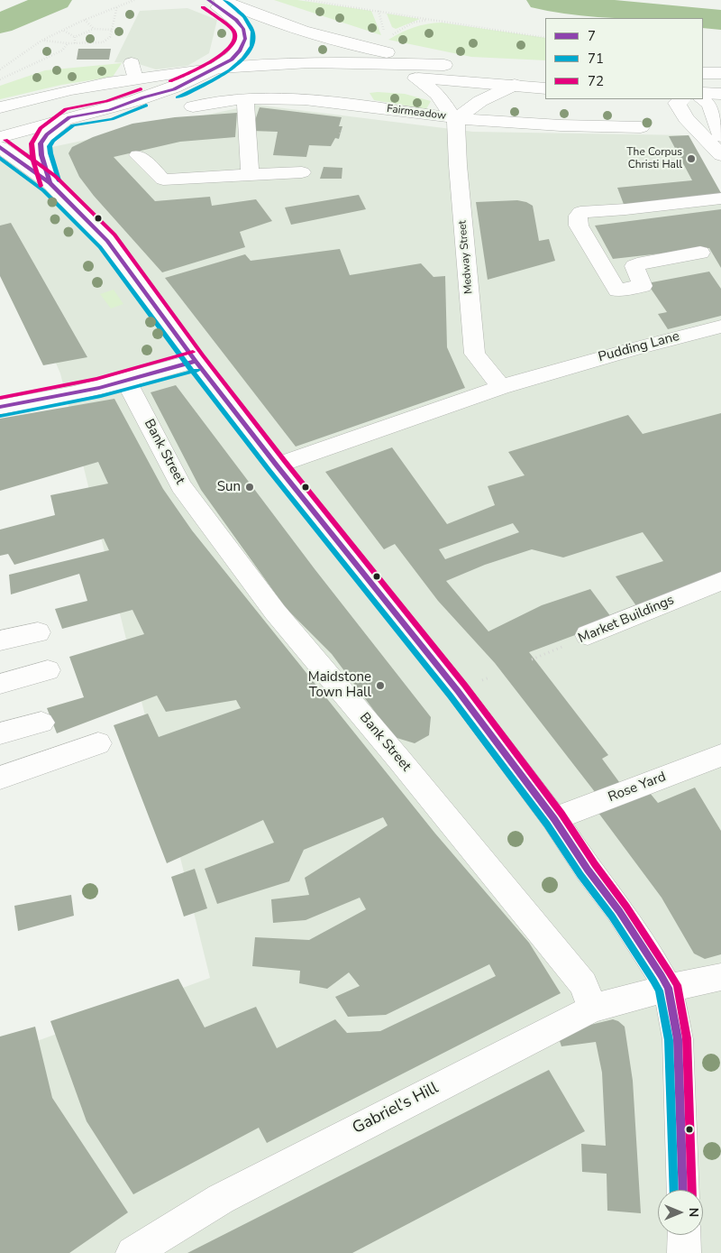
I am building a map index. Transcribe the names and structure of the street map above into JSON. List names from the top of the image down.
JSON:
{
  "streets": {
    "main road": [
      "Fairmeadow",
      "Medway Street",
      "Pudding Lane",
      "Bank Street",
      "Market Buildings",
      "Rose Yard",
      "Gabriel's Hill"
    ]
  },
  "crossings": [
    ["Fairmeadow", "Medway Street"],
    ["Medway Street", "Pudding Lane"],
    ["Bank Street", "Gabriel's Hill"]
  ],
  "places": ["The Corpus Christi Hall", "Sun", "Maidstone Town Hall"],
  "lines": ["transit line 7", "transit line 71", "transit line 72"],
  "legend": ["7", "71", "72"],
  "north": "right"
}
